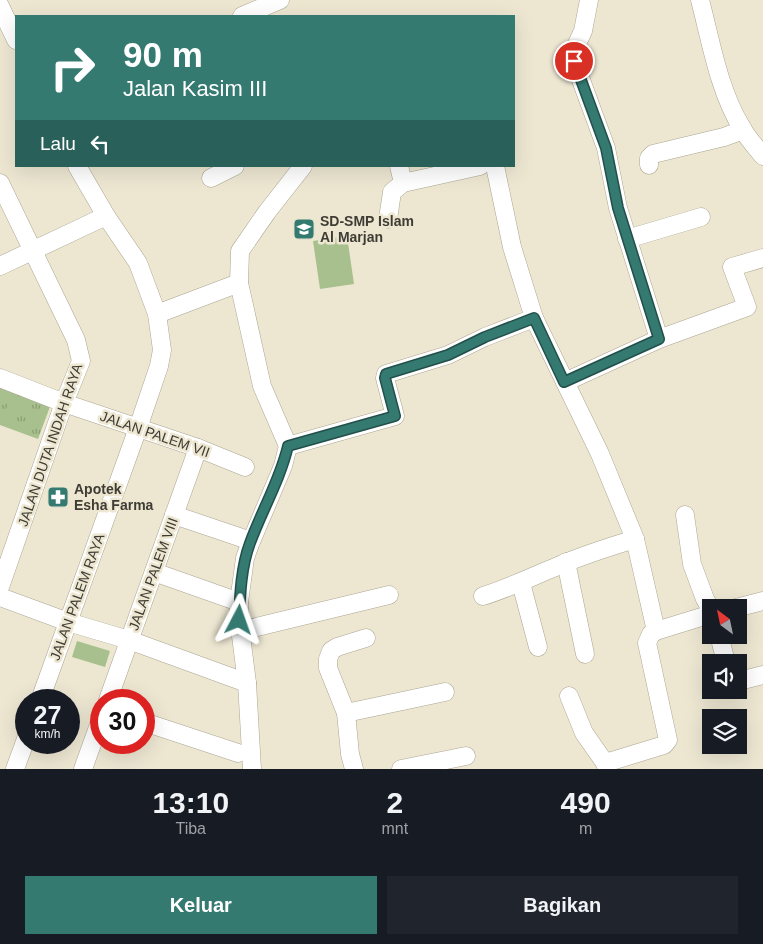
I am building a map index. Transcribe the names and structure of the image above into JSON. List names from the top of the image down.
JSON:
{
  "streets": {
    "street": [
      "JALAN PALEM VII",
      "JALAN DUTA INDAH RAYA",
      "JALAN PALEM VIII",
      "JALAN PALEM RAYA"
    ]
  },
  "crossings": [
    ["JALAN PALEM VII", "JALAN DUTA INDAH RAYA"],
    ["JALAN PALEM VII", "JALAN PALEM VIII"],
    ["JALAN PALEM VII", "JALAN PALEM RAYA"]
  ],
  "places": {
    "school or university": ["SD-SMP Islam Al Marjan"],
    "pharmacy": ["Apotek Esha Farma"]
  },
  "north": "top left",
  "page": {
    "turn": ["90 m", "Jalan Kasim III"],
    "then": "Lalu",
    "speed": "27 km/h",
    "limit": "30",
    "eta": [
      "13:10",
      "Tiba",
      "2",
      "mnt",
      "490",
      "m"
    ],
    "buttons": ["Keluar", "Bagikan"]
  }
}
